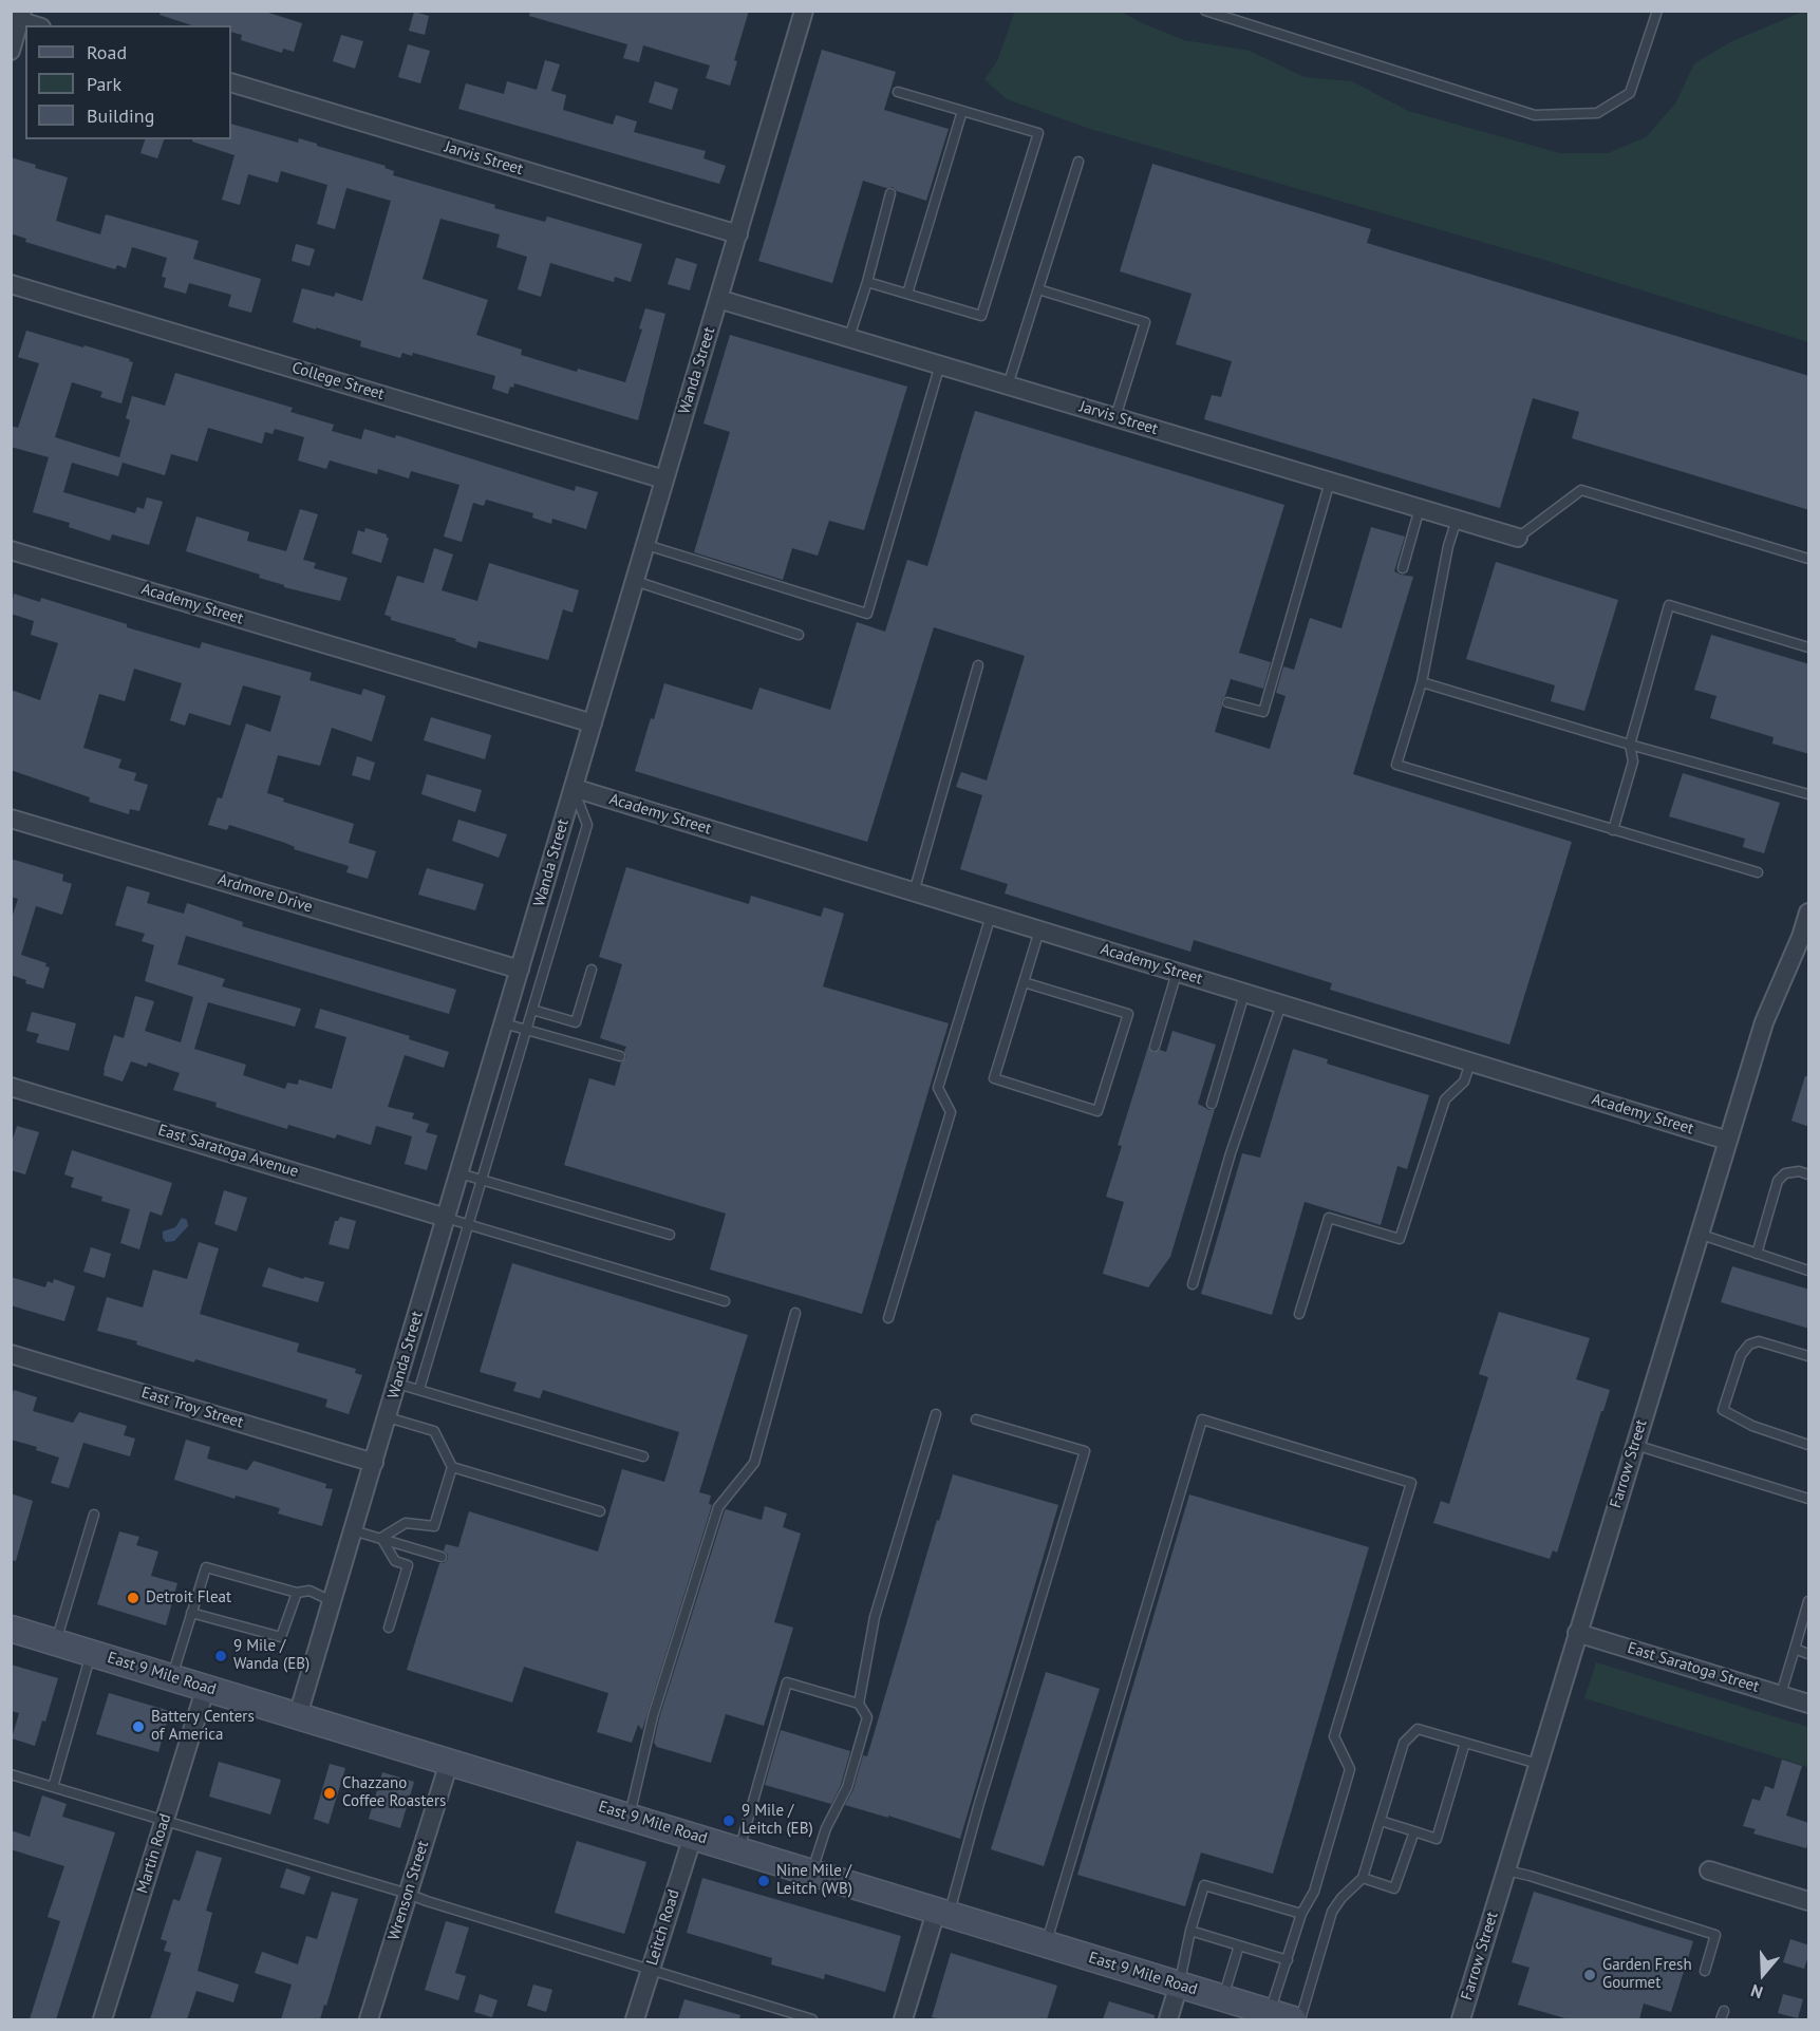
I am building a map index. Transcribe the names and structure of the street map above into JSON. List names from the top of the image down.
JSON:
{
  "streets": {
    "main road": ["East 9 Mile Road"],
    "street": [
      "Jarvis Street",
      "Wanda Street",
      "College Street",
      "Academy Street",
      "Ardmore Drive",
      "East Saratoga Avenue",
      "East Troy Street",
      "Farrow Street",
      "East Saratoga Street",
      "Martin Road",
      "Wrenson Street",
      "Leitch Road"
    ]
  },
  "crossings": [
    ["Jarvis Street", "Wanda Street"],
    ["Wanda Street", "College Street"],
    ["Wanda Street", "Academy Street"],
    ["Wanda Street", "Ardmore Drive"],
    ["Wanda Street", "East Saratoga Avenue"],
    ["Wanda Street", "East Troy Street"],
    ["Wanda Street", "East 9 Mile Road"],
    ["Academy Street", "Farrow Street"],
    ["Farrow Street", "East Saratoga Street"],
    ["East 9 Mile Road", "Martin Road"],
    ["East 9 Mile Road", "Wrenson Street"],
    ["East 9 Mile Road", "Leitch Road"]
  ],
  "places": [
    "Detroit Fleat",
    "9 Mile / Wanda (EB)",
    "Battery Centers of America",
    "Chazzano Coffee Roasters",
    "9 Mile / Leitch (EB)",
    "Nine Mile / Leitch (WB)",
    "Garden Fresh Gourmet"
  ],
  "legend": ["Road", "Park", "Building"],
  "north": "bottom"
}
